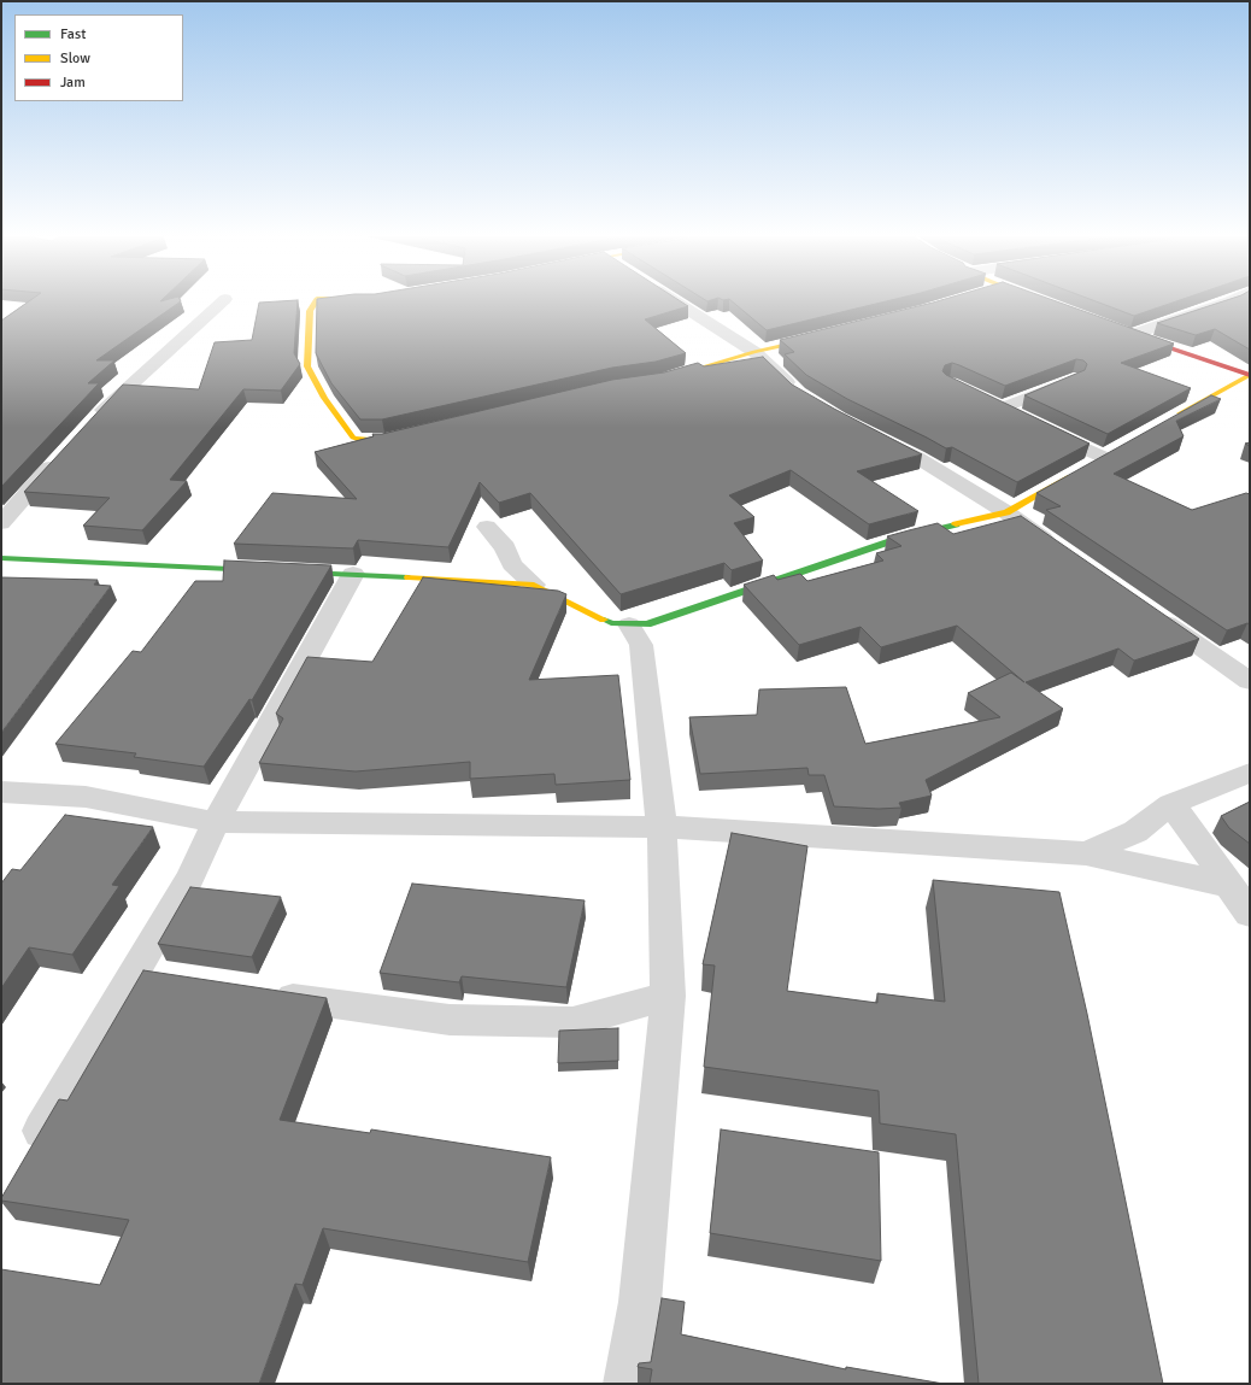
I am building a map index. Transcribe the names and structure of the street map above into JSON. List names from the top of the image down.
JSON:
{
  "legend": ["Fast", "Slow", "Jam"]
}
